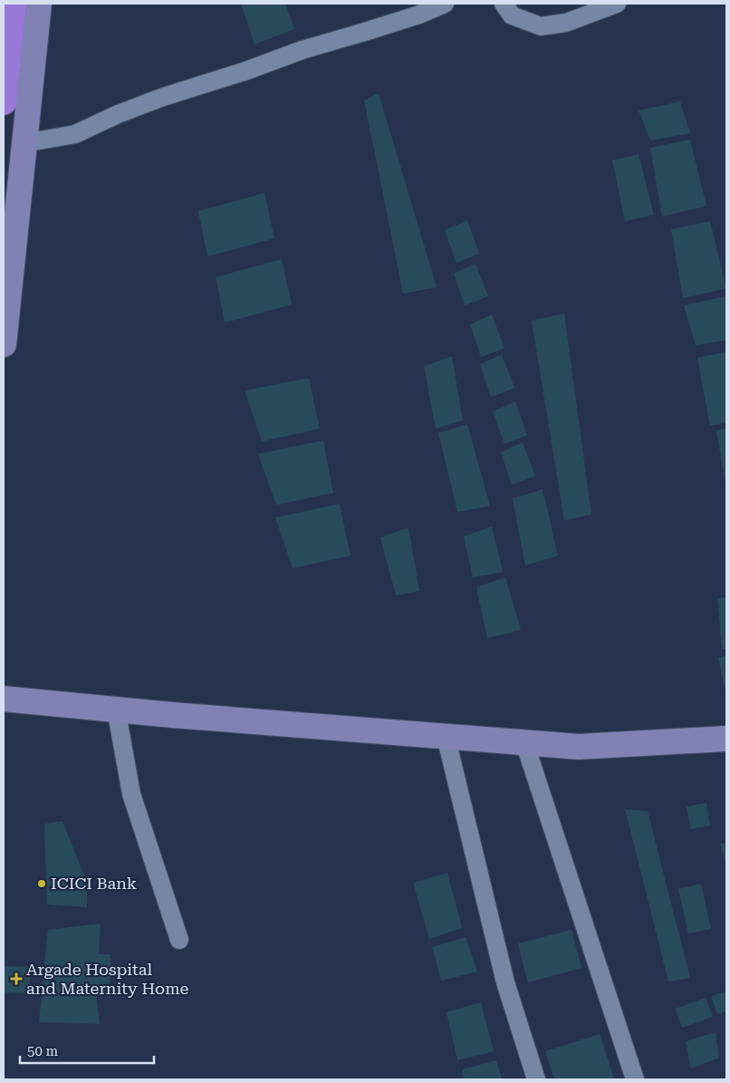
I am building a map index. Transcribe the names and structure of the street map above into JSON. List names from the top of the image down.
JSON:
{
  "places": {
    "other": ["ICICI Bank"],
    "health": ["Argade Hospital and Maternity Home"]
  },
  "scale_bar": "50 m"
}
